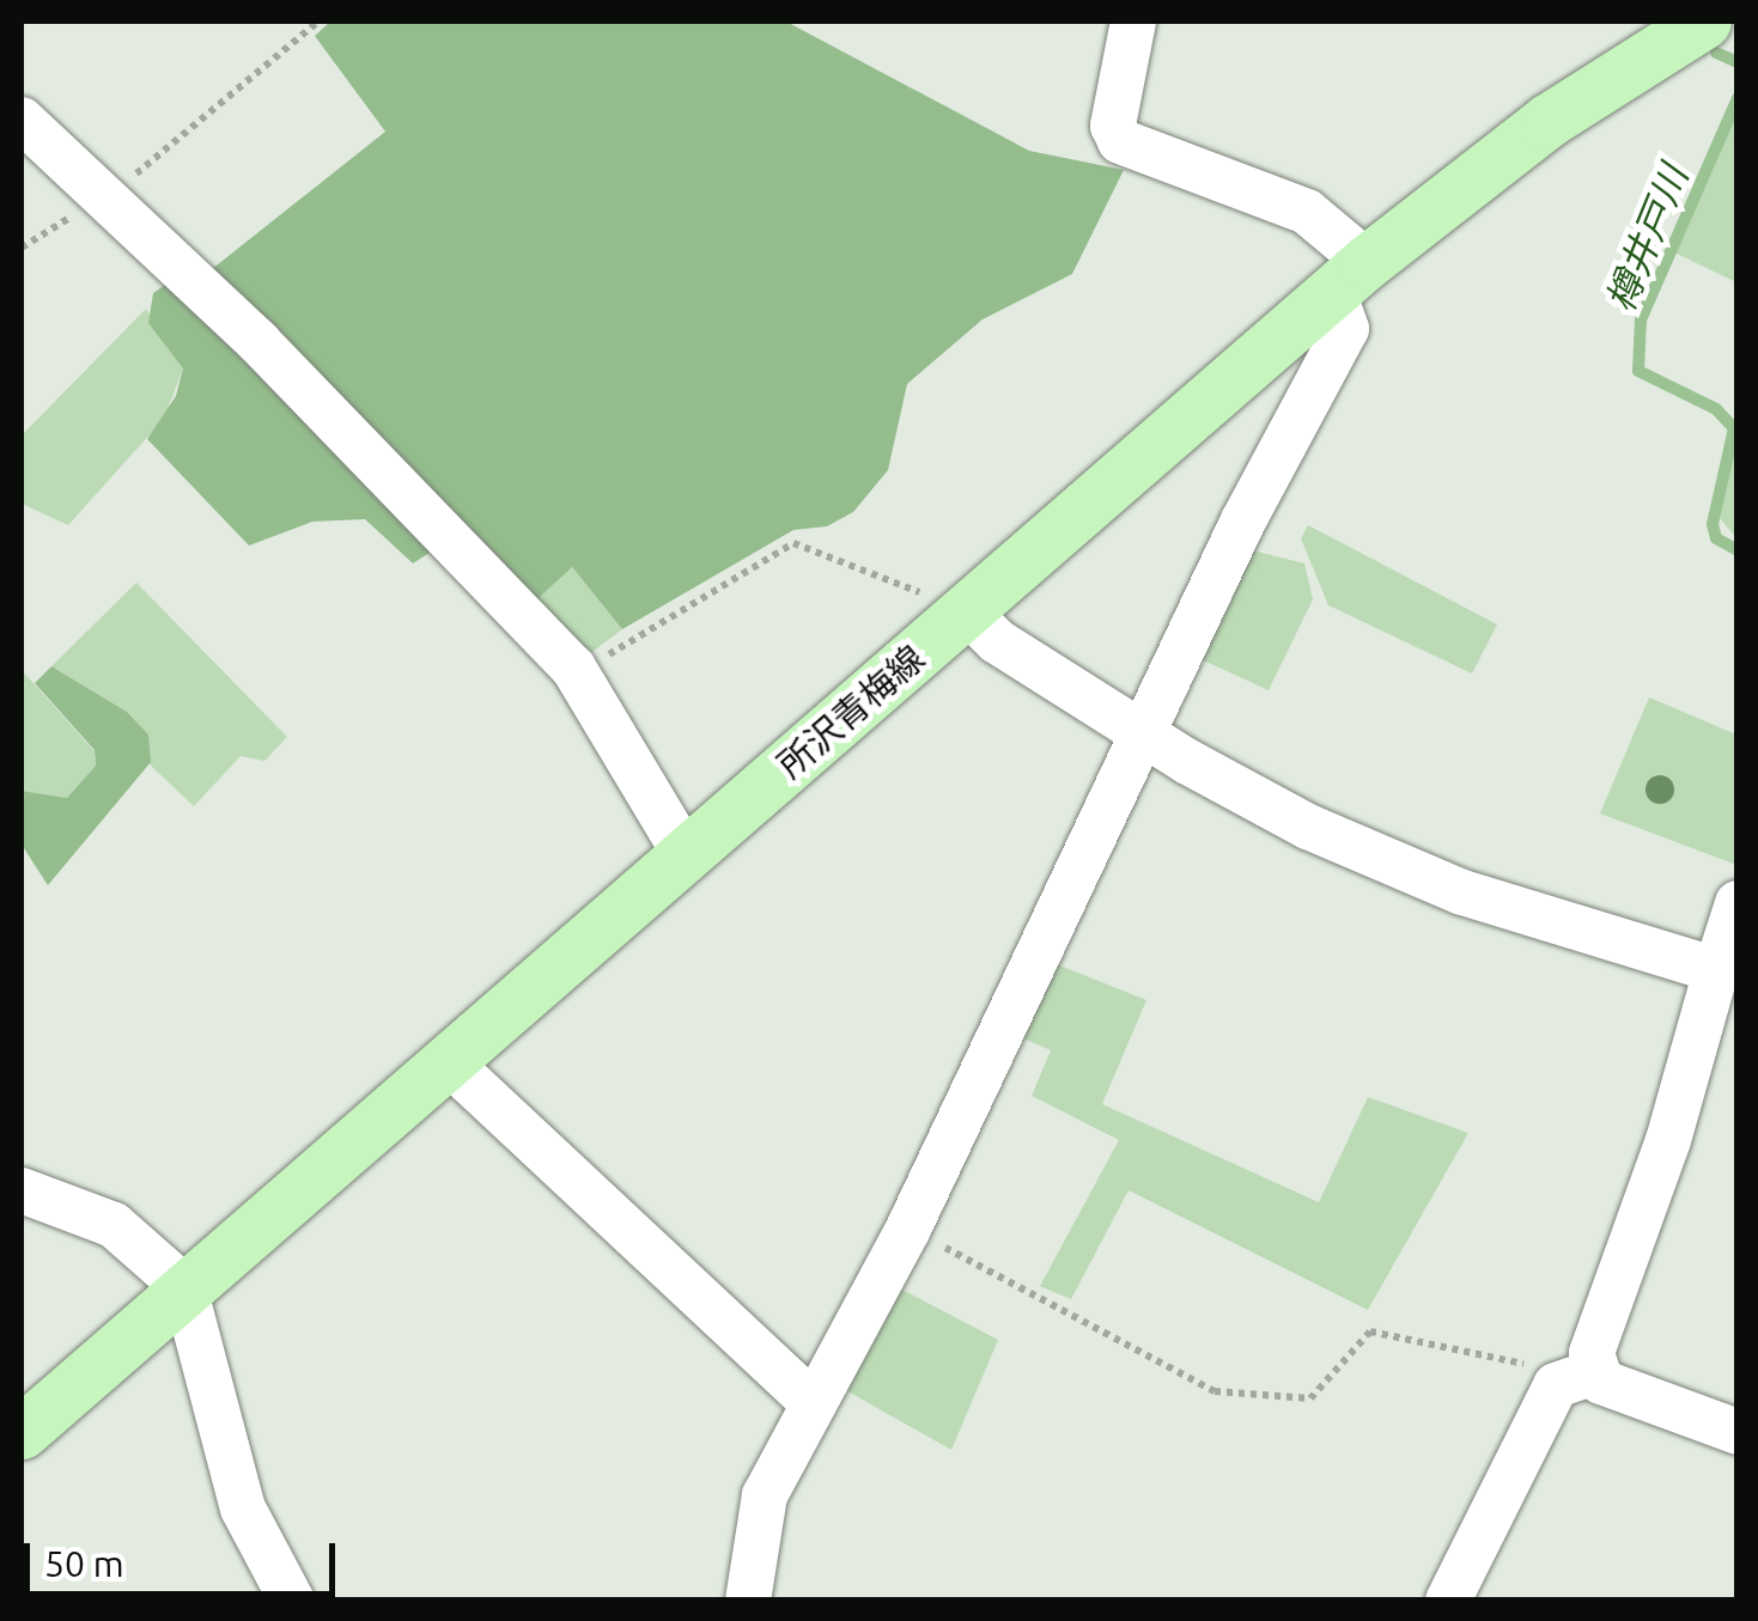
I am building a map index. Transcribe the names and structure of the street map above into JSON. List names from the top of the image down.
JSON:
{
  "streets": {
    "main road": ["所沢青梅線"]
  },
  "water": ["樽井戸川"],
  "scale_bar": "50 m"
}
